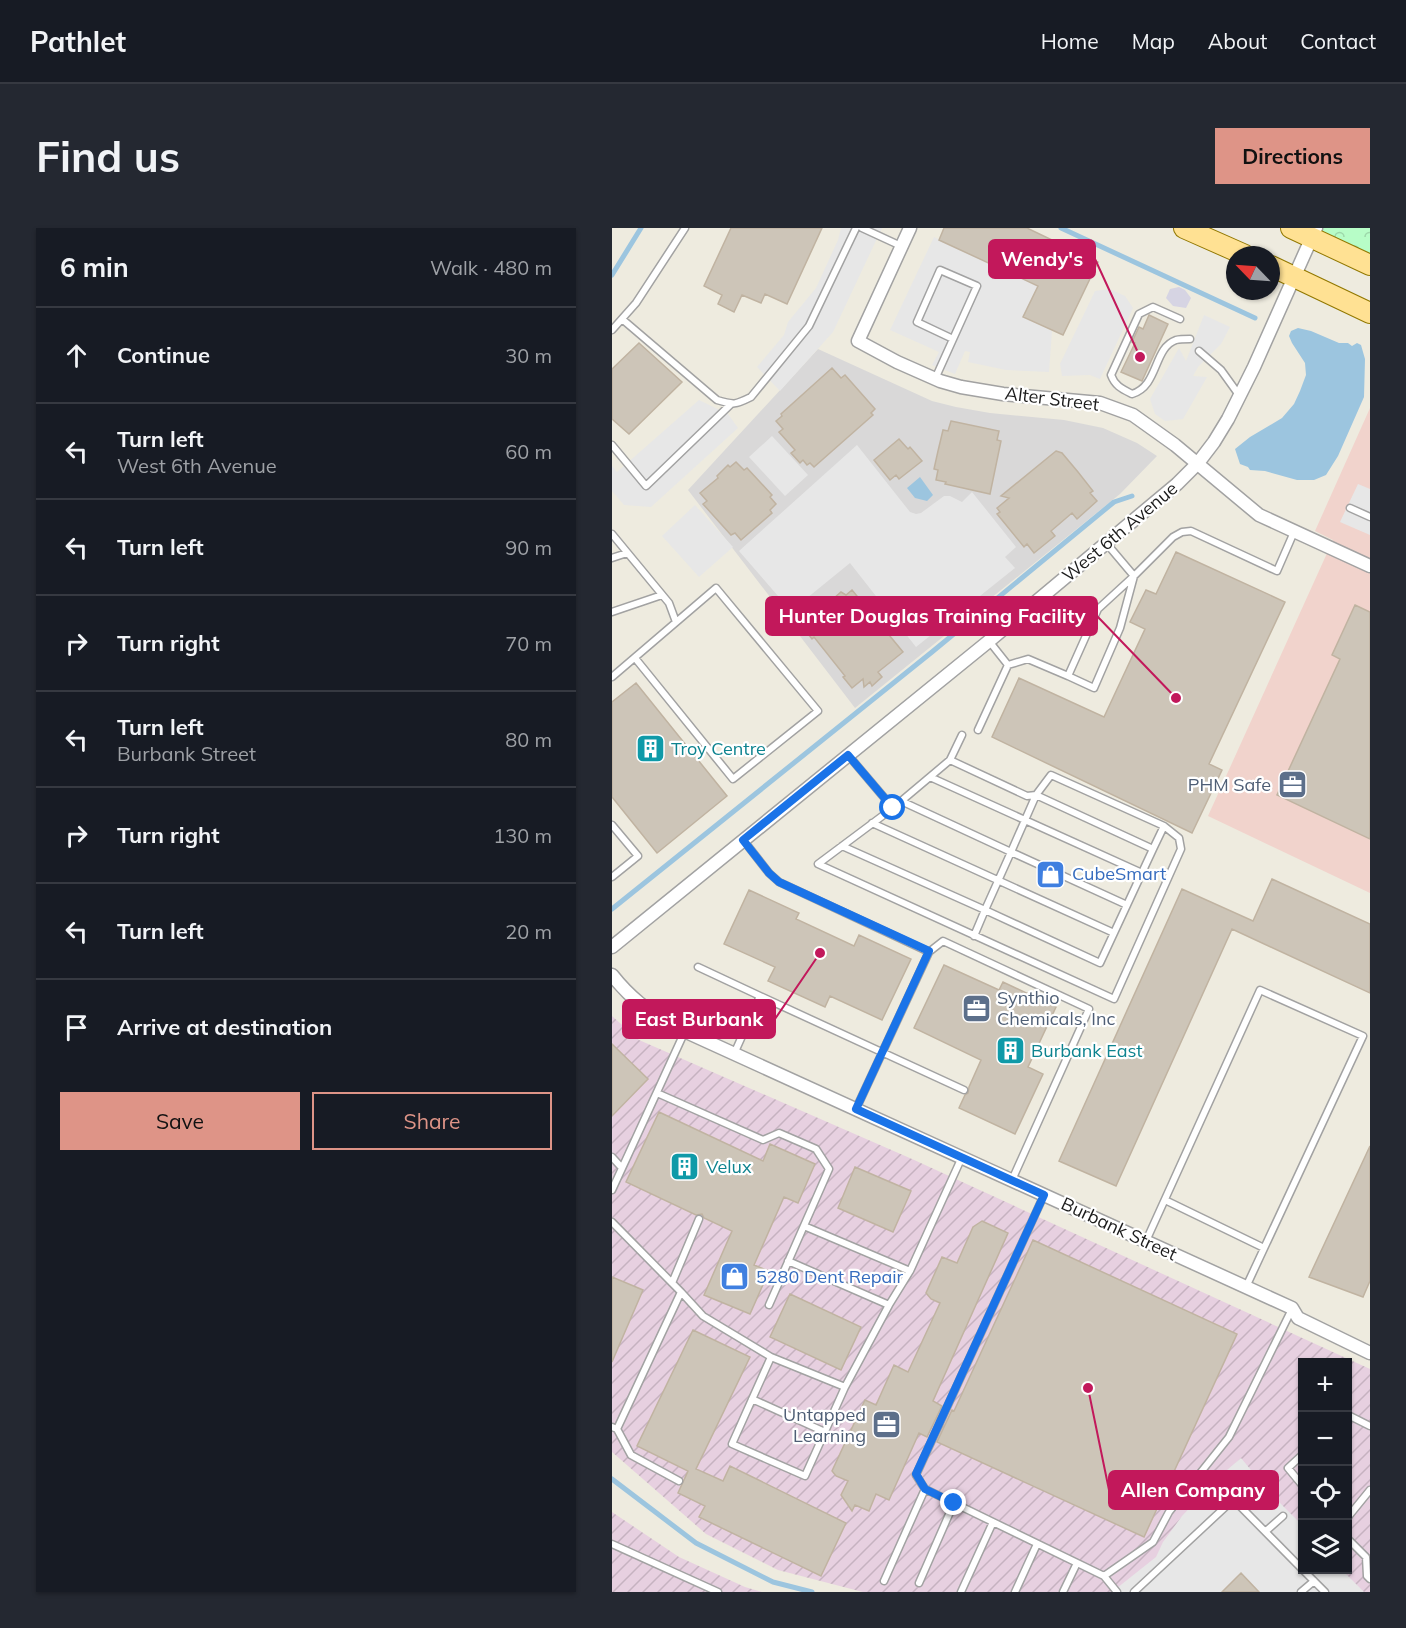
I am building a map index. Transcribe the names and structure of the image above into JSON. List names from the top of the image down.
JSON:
{
  "streets": {
    "street": ["Alter Street", "West 6th Avenue", "Burbank Street"]
  },
  "crossings": [
    ["Alter Street", "West 6th Avenue"]
  ],
  "places": {
    "other": [
      "Wendy's",
      "Hunter Douglas Training Facility",
      "East Burbank",
      "Allen Company"
    ],
    "building": ["Troy Centre", "Burbank East", "Velux"],
    "office": ["PHM Safe", "Synthio Chemicals, Inc", "Untapped Learning"],
    "shop": ["CubeSmart", "5280 Dent Repair"]
  },
  "north": "top left",
  "page": {
    "header": "Pathlet",
    "nav": [
      "Home",
      "Map",
      "About",
      "Contact"
    ],
    "buttons": [
      "Directions",
      ["Save", "Share"]
    ],
    "title": "Find us",
    "heading": ["6 min", "Walk · 480 m"],
    "list": [
      ["Continue", "30 m"],
      ["Turn left", "West 6th Avenue", "60 m"],
      ["Turn left", "90 m"],
      ["Turn right", "70 m"],
      ["Turn left", "Burbank Street", "80 m"],
      ["Turn right", "130 m"],
      ["Turn left", "20 m"],
      "Arrive at destination"
    ],
    "map_buttons": ["+", "−"]
  }
}
